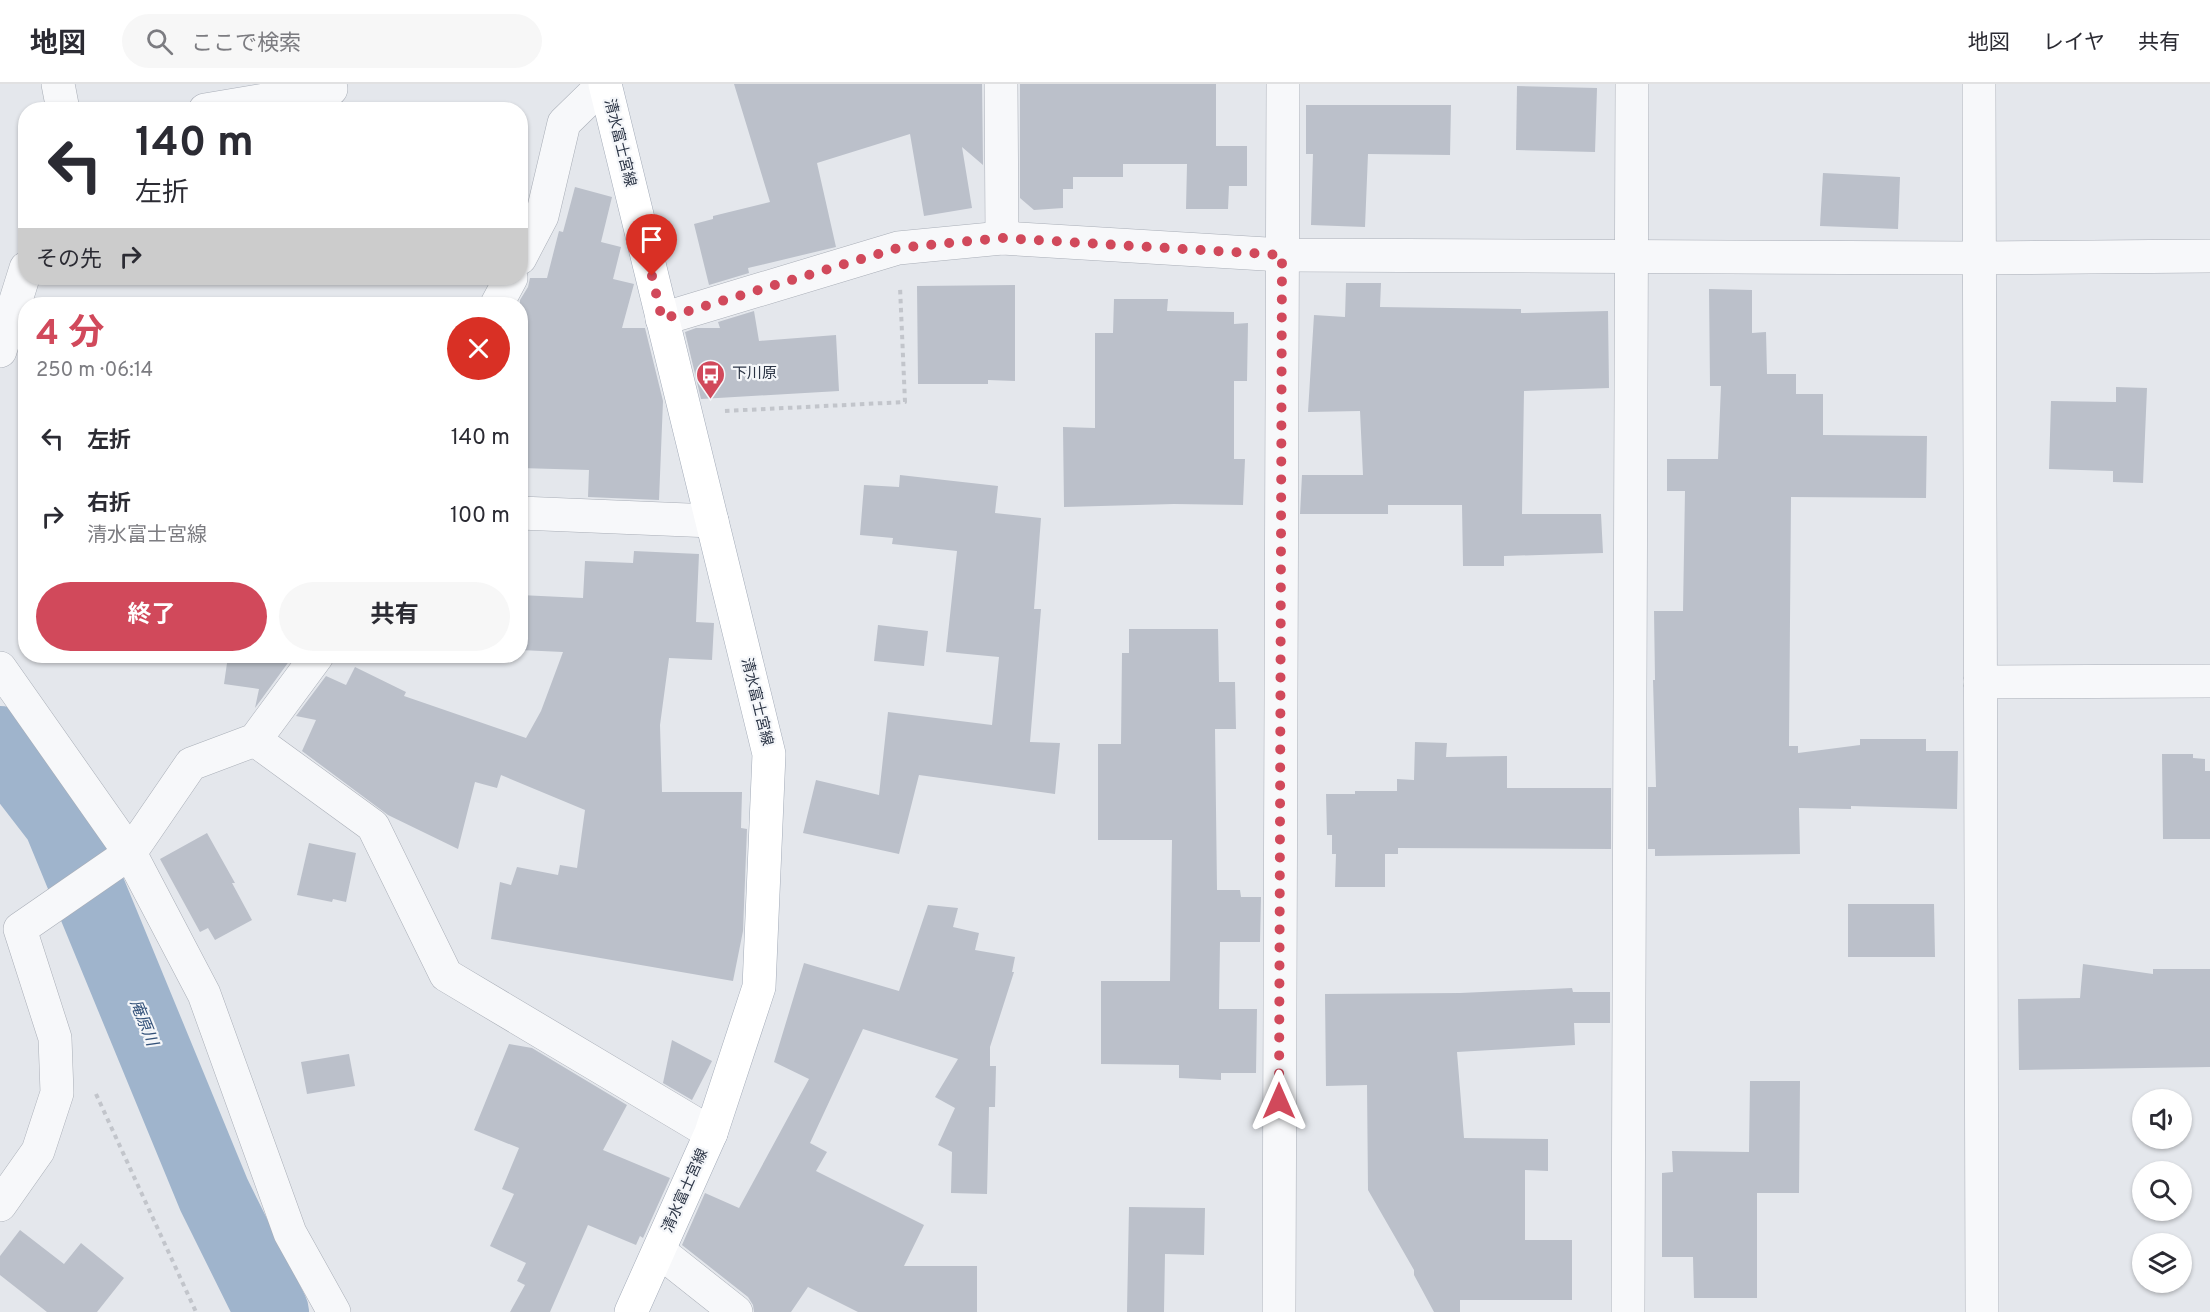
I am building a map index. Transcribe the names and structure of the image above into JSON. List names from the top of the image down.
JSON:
{
  "streets": {
    "main road": ["清水富士宮線"]
  },
  "water": ["庵原川"],
  "places": {
    "bus stop": ["下川原"]
  },
  "page": {
    "header": "地図",
    "search": "ここで検索",
    "nav": ["地図", "レイヤ", "共有"],
    "turn": ["140 m", "左折"],
    "then": "その先",
    "heading": ["4 分", "250 m · 06:14"],
    "list": [
      {
        "name": "左折",
        "value": "140 m"
      },
      {
        "name": "右折",
        "note": "清水富士宮線",
        "value": "100 m"
      }
    ],
    "buttons": ["終了", "共有"]
  }
}
